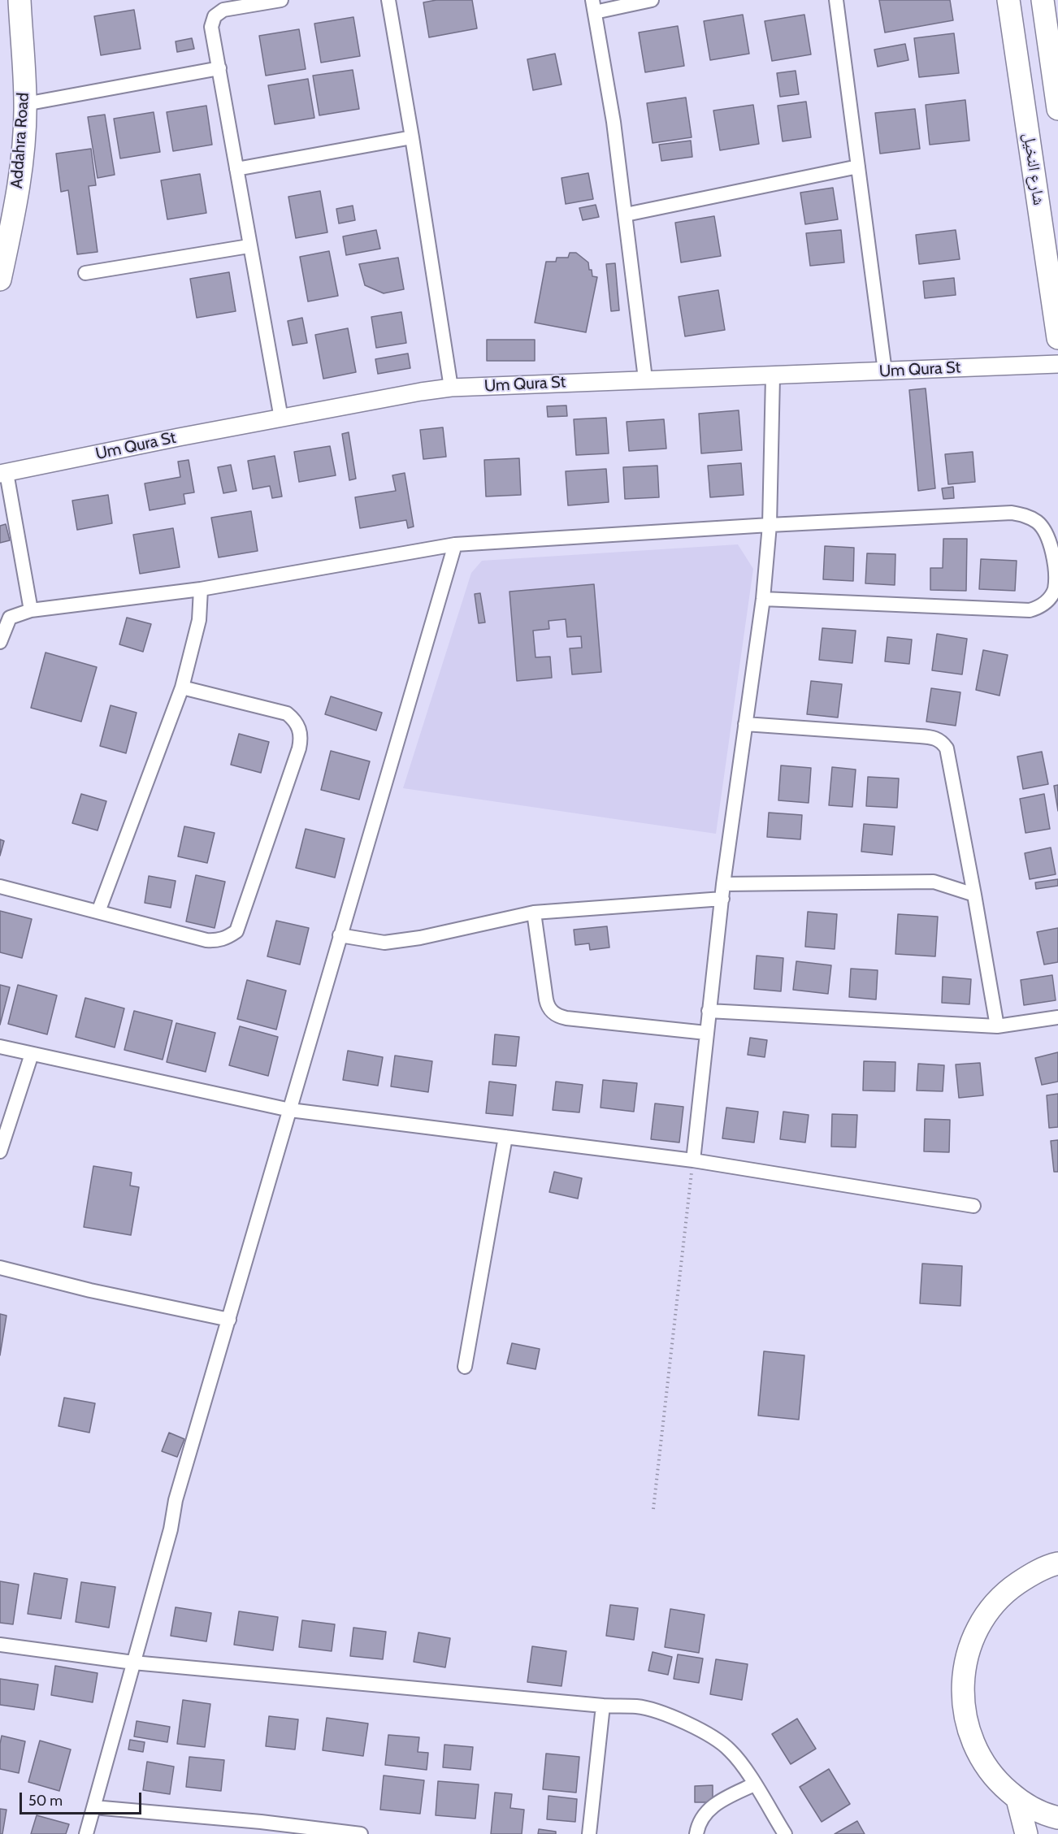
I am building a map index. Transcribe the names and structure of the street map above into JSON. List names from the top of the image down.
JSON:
{
  "streets": {
    "main road": ["Addahra Road", "شارع النخيل"],
    "street": ["Um Qura St"]
  },
  "scale_bar": "50 m"
}
